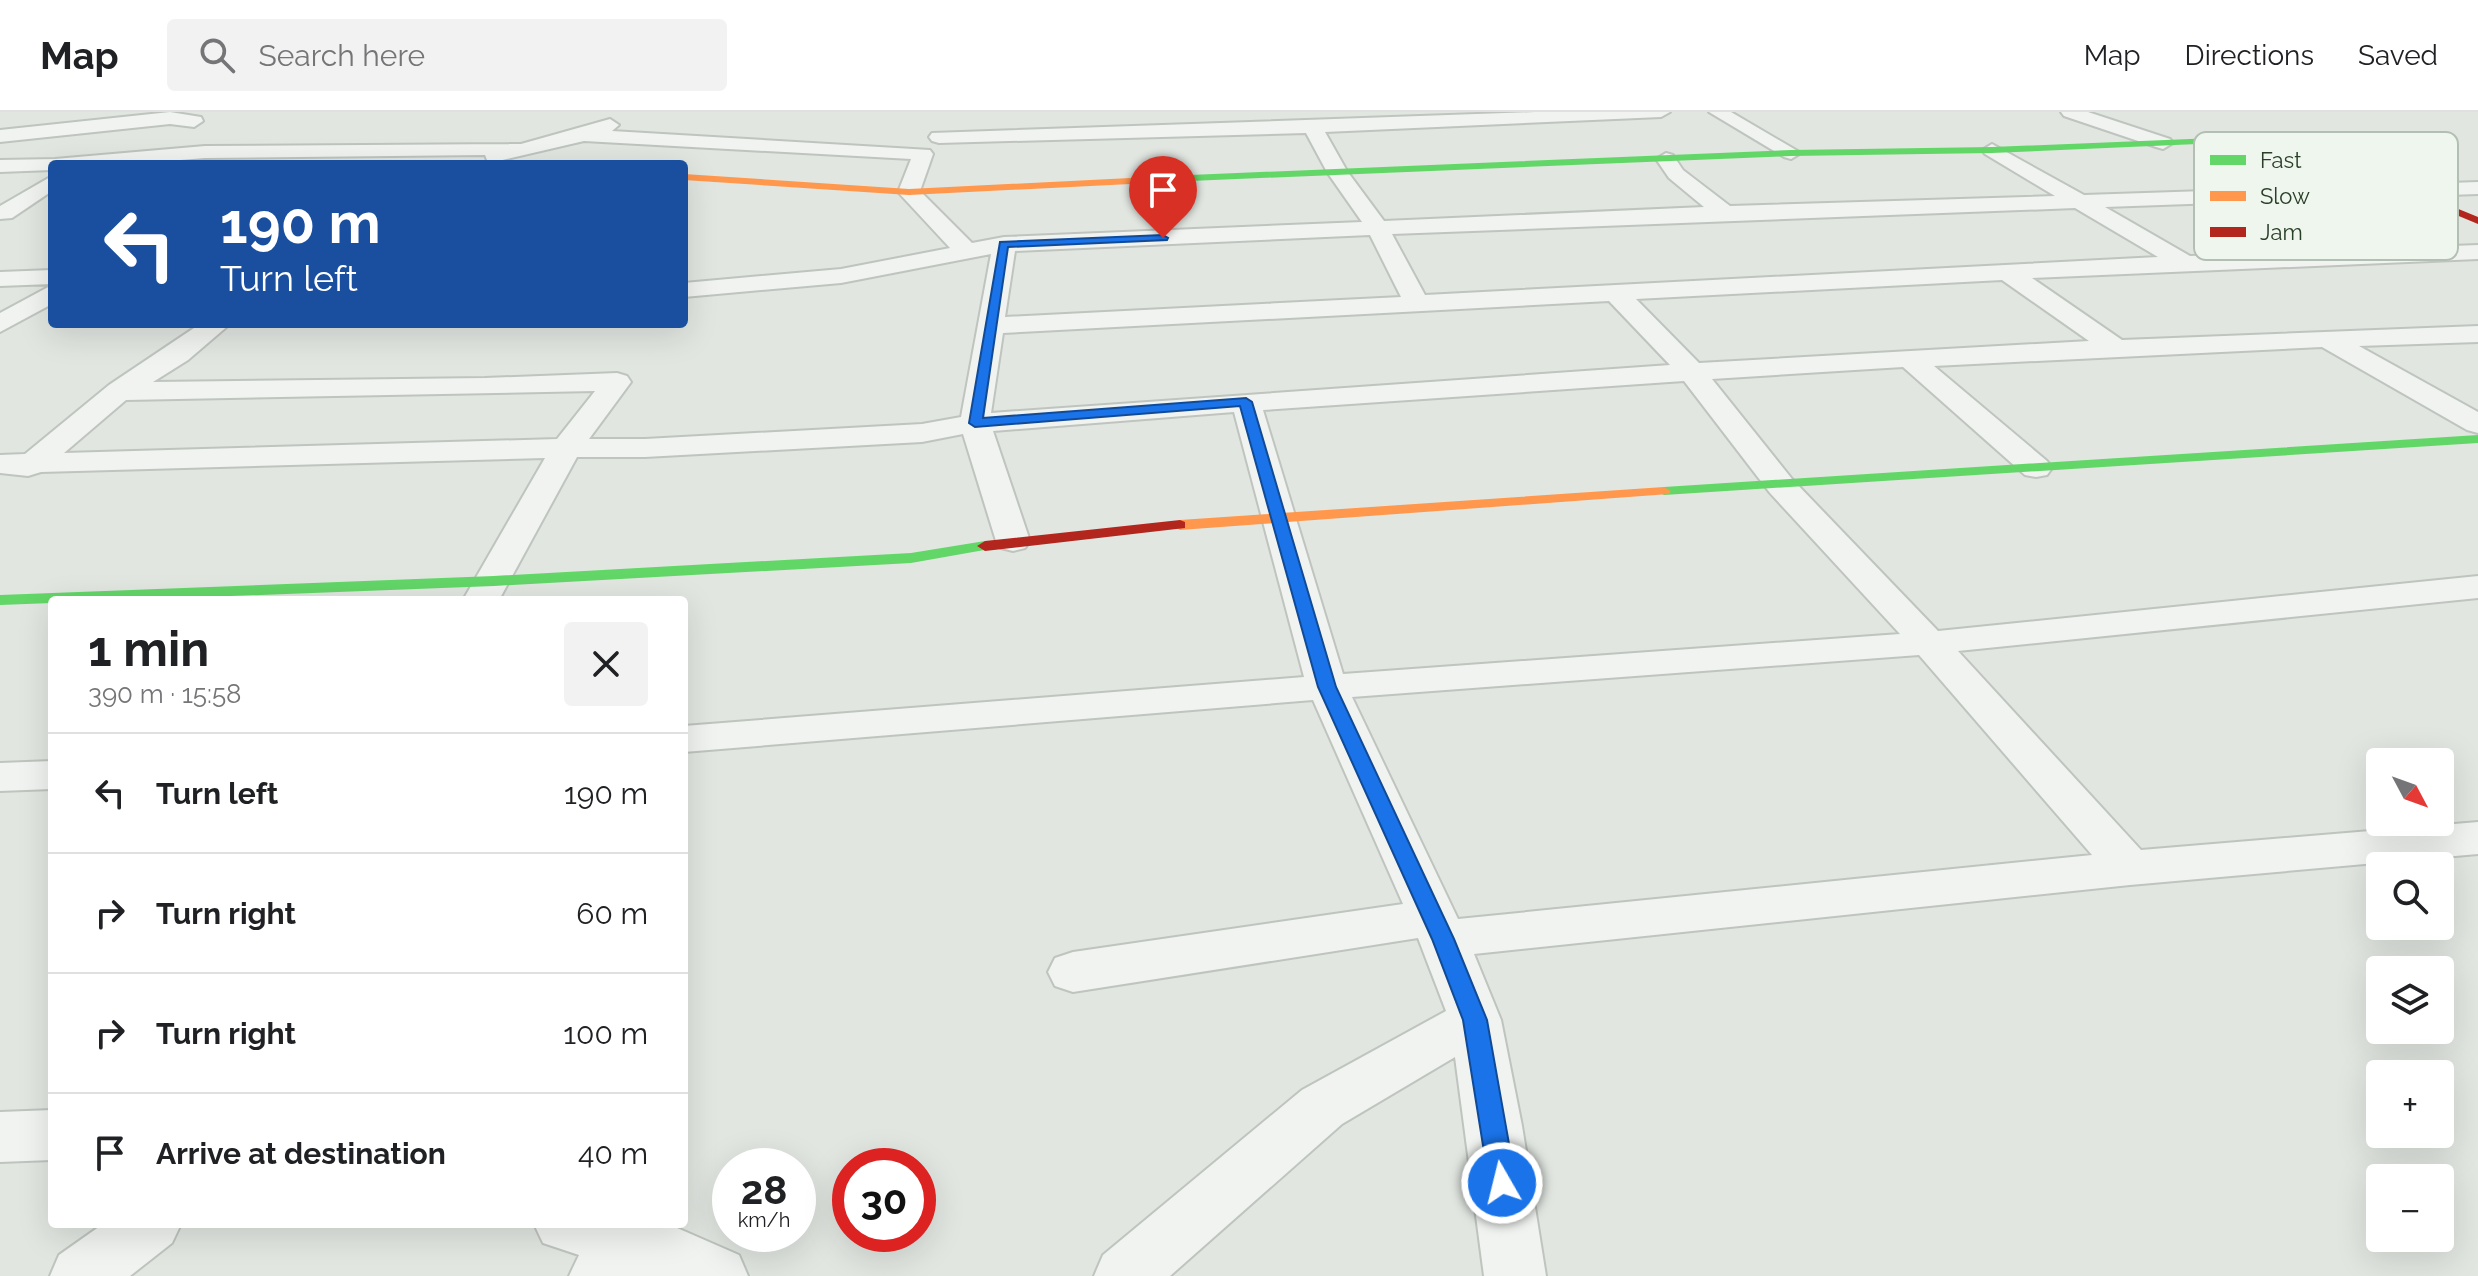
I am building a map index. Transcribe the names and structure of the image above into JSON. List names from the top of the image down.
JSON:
{
  "legend": ["Fast", "Slow", "Jam"],
  "north": "bottom right",
  "page": {
    "header": "Map",
    "search": "Search here",
    "nav": ["Map", "Directions", "Saved"],
    "turn": ["190 m", "Turn left"],
    "heading": ["1 min", "390 m · 15:58"],
    "list": [
      {
        "name": "Turn left",
        "value": "190 m"
      },
      {
        "name": "Turn right",
        "value": "60 m"
      },
      {
        "name": "Turn right",
        "value": "100 m"
      },
      {
        "name": "Arrive at destination",
        "value": "40 m"
      }
    ],
    "map_buttons": ["+", "−"],
    "speed": "28 km/h",
    "limit": "30"
  }
}
